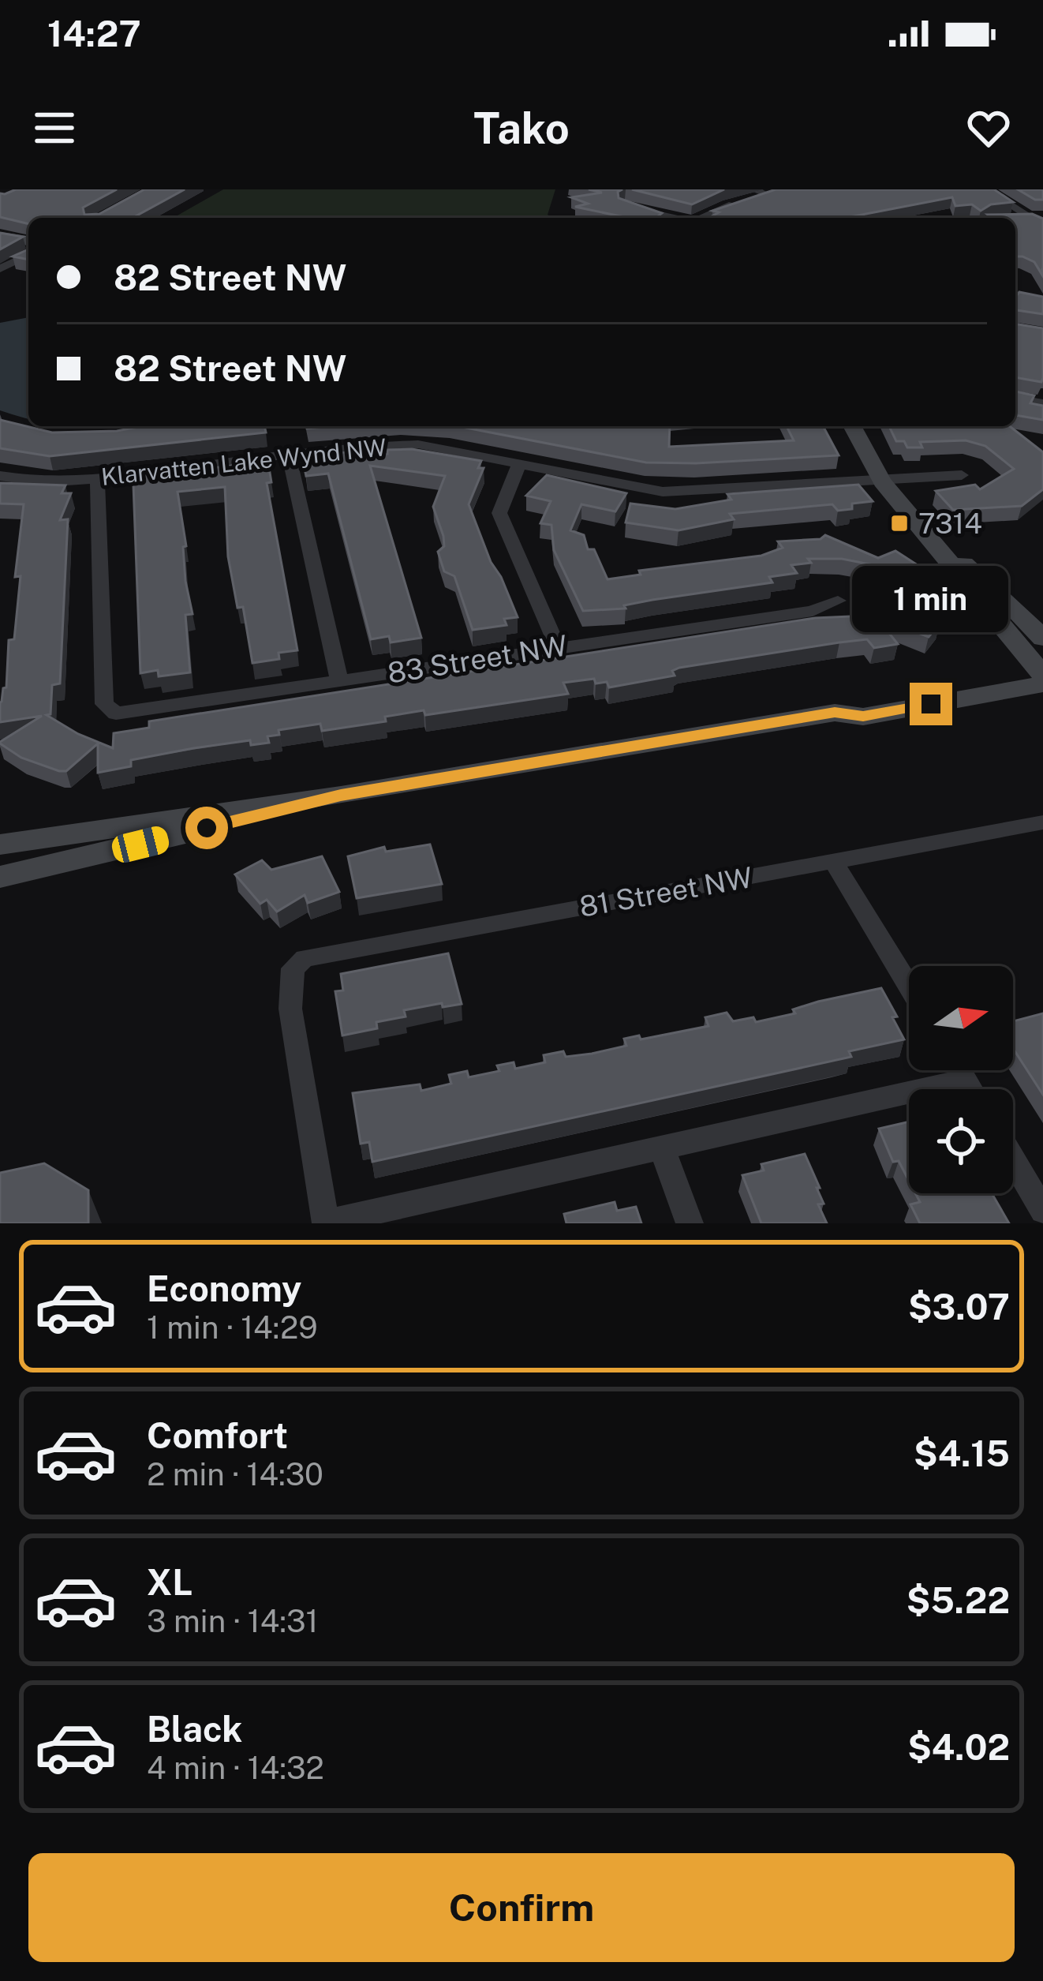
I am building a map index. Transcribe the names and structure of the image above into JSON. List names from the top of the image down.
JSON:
{
  "streets": {
    "street": ["Klarvatten Lake Wynd NW", "83 Street NW", "81 Street NW"]
  },
  "crossings": [
    ["Klarvatten Lake Wynd NW", "83 Street NW"]
  ],
  "places": {
    "transit": ["7314"]
  },
  "north": "right",
  "page": {
    "status": "14:27",
    "header": "Tako",
    "banner": ["82 Street NW", "82 Street NW"],
    "bubble": "1 min",
    "list": [
      {
        "name": "Economy",
        "note": "1 min · 14:29",
        "value": "$3.07"
      },
      {
        "name": "Comfort",
        "note": "2 min · 14:30",
        "value": "$4.15"
      },
      {
        "name": "XL",
        "note": "3 min · 14:31",
        "value": "$5.22"
      },
      {
        "name": "Black",
        "note": "4 min · 14:32",
        "value": "$4.02"
      }
    ],
    "buttons": "Confirm"
  }
}
